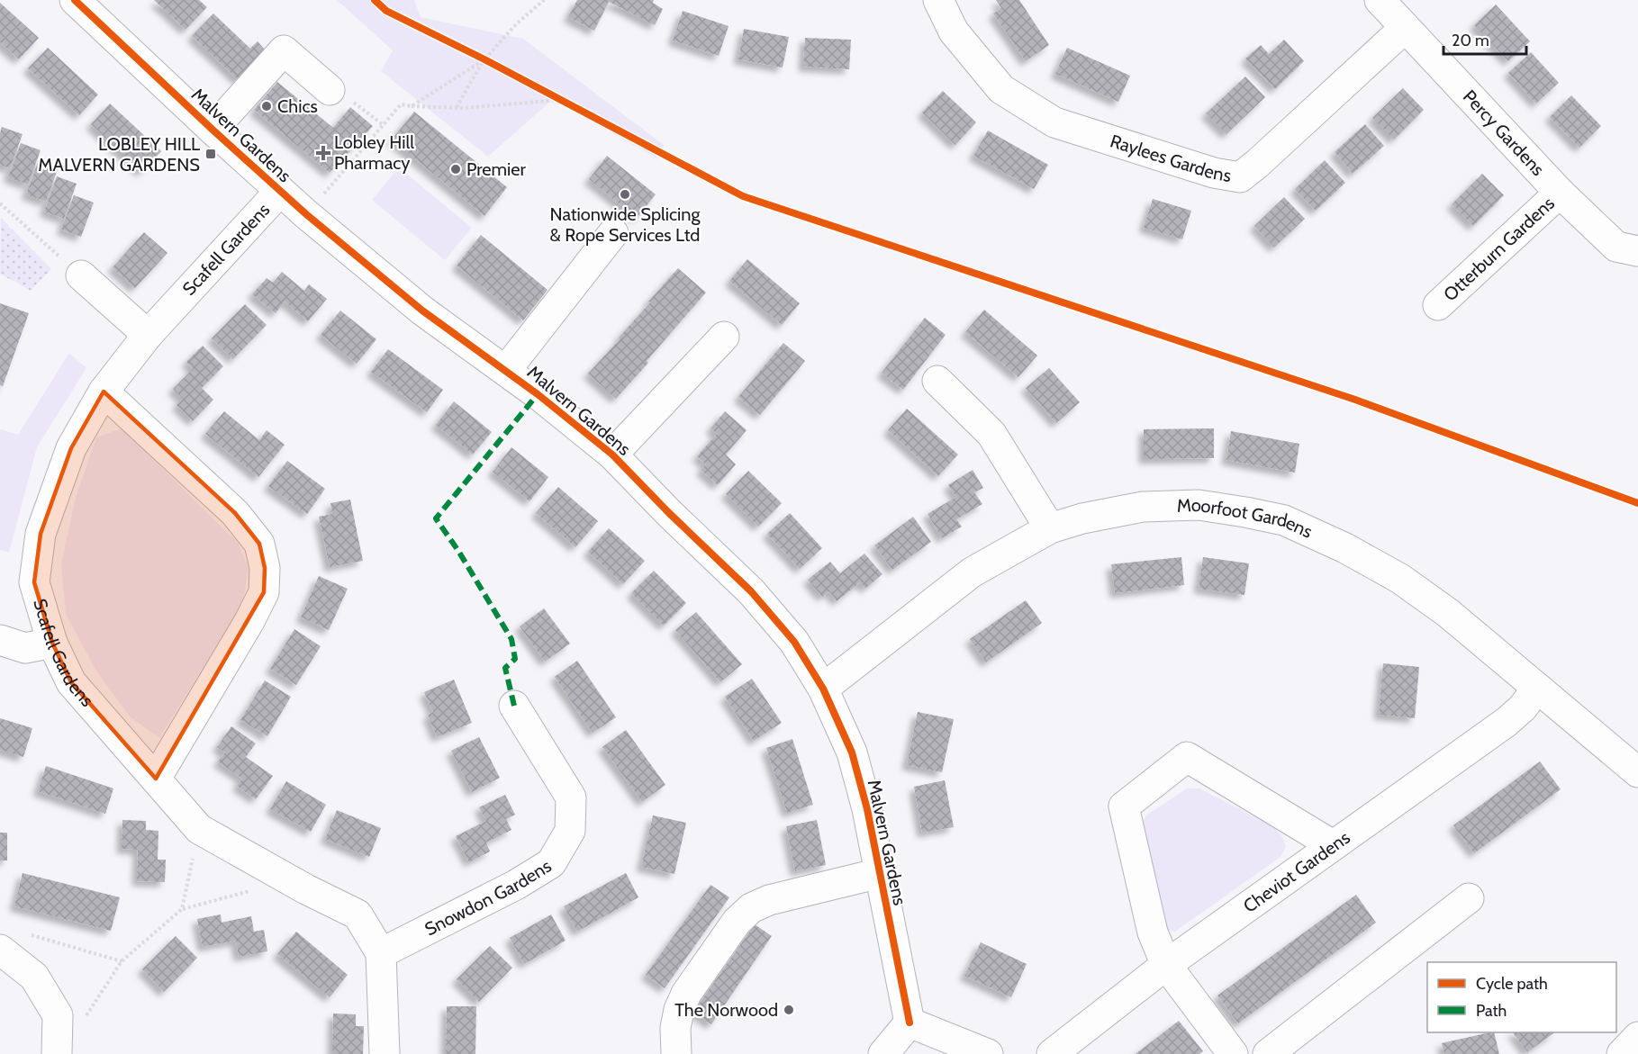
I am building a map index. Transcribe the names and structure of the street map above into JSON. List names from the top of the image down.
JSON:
{
  "streets": {
    "street": [
      "Percy Gardens",
      "Malvern Gardens",
      "Raylees Gardens",
      "Otterburn Gardens",
      "Scafell Gardens",
      "Moorfoot Gardens",
      "Cheviot Gardens",
      "Snowdon Gardens"
    ]
  },
  "crossings": [
    ["Percy Gardens", "Raylees Gardens"],
    ["Percy Gardens", "Otterburn Gardens"],
    ["Malvern Gardens", "Scafell Gardens"],
    ["Malvern Gardens", "Moorfoot Gardens"],
    ["Scafell Gardens", "Snowdon Gardens"],
    ["Moorfoot Gardens", "Cheviot Gardens"]
  ],
  "places": {
    "other": [
      "Chics",
      "Premier",
      "Nationwide Splicing & Rope Services Ltd",
      "The Norwood"
    ],
    "health": ["Lobley Hill Pharmacy"],
    "transit": ["LOBLEY HILL MALVERN GARDENS"]
  },
  "legend": ["Cycle path", "Path"],
  "scale_bar": "20 m"
}
